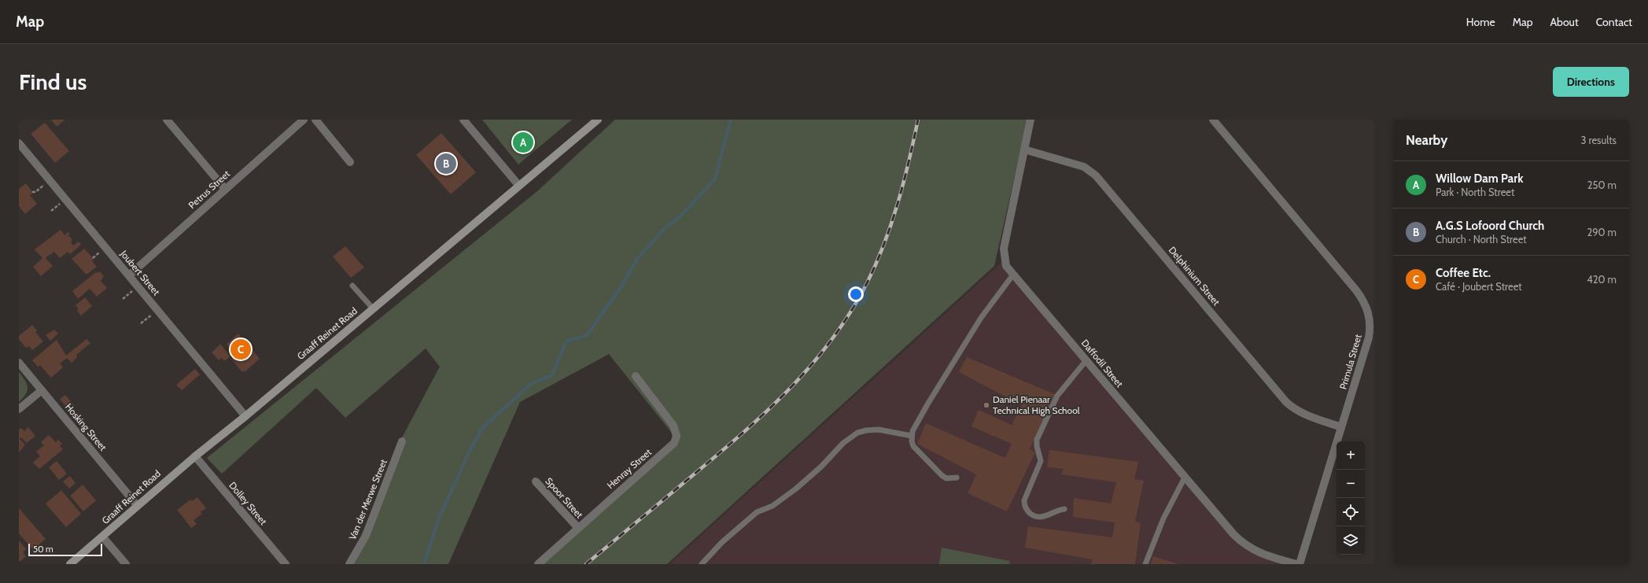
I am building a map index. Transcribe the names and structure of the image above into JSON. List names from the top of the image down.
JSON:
{
  "streets": {
    "main road": ["Graaff Reinet Road"],
    "street": [
      "Petrus Street",
      "Joubert Street",
      "Delphinium Street",
      "Primula Street",
      "Daffodil Street",
      "Hosking Street",
      "Henray Street",
      "Spoor Street",
      "Van der Merwe Street",
      "Dolley Street"
    ]
  },
  "crossings": [
    ["Petrus Street", "Joubert Street"],
    ["Joubert Street", "Graaff Reinet Road"],
    ["Delphinium Street", "Primula Street"],
    ["Delphinium Street", "Daffodil Street"],
    ["Graaff Reinet Road", "Hosking Street"],
    ["Graaff Reinet Road", "Dolley Street"],
    ["Henray Street", "Spoor Street"]
  ],
  "places": ["Daniel Pienaar Technical High School"],
  "scale_bar": "50 m",
  "page": {
    "header": "Map",
    "nav": [
      "Home",
      "Map",
      "About",
      "Contact"
    ],
    "buttons": "Directions",
    "title": "Find us",
    "heading": ["Nearby", "3 results"],
    "pins": ["A", "B", "C"],
    "list": [
      {
        "mark": "A",
        "name": "Willow Dam Park",
        "note": "Park · North Street",
        "value": "250 m"
      },
      {
        "mark": "B",
        "name": "A.G.S Lofoord Church",
        "note": "Church · North Street",
        "value": "290 m"
      },
      {
        "mark": "C",
        "name": "Coffee Etc.",
        "note": "Café · Joubert Street",
        "value": "420 m"
      }
    ],
    "map_buttons": ["+", "−"],
    "scale": "50 m"
  }
}
